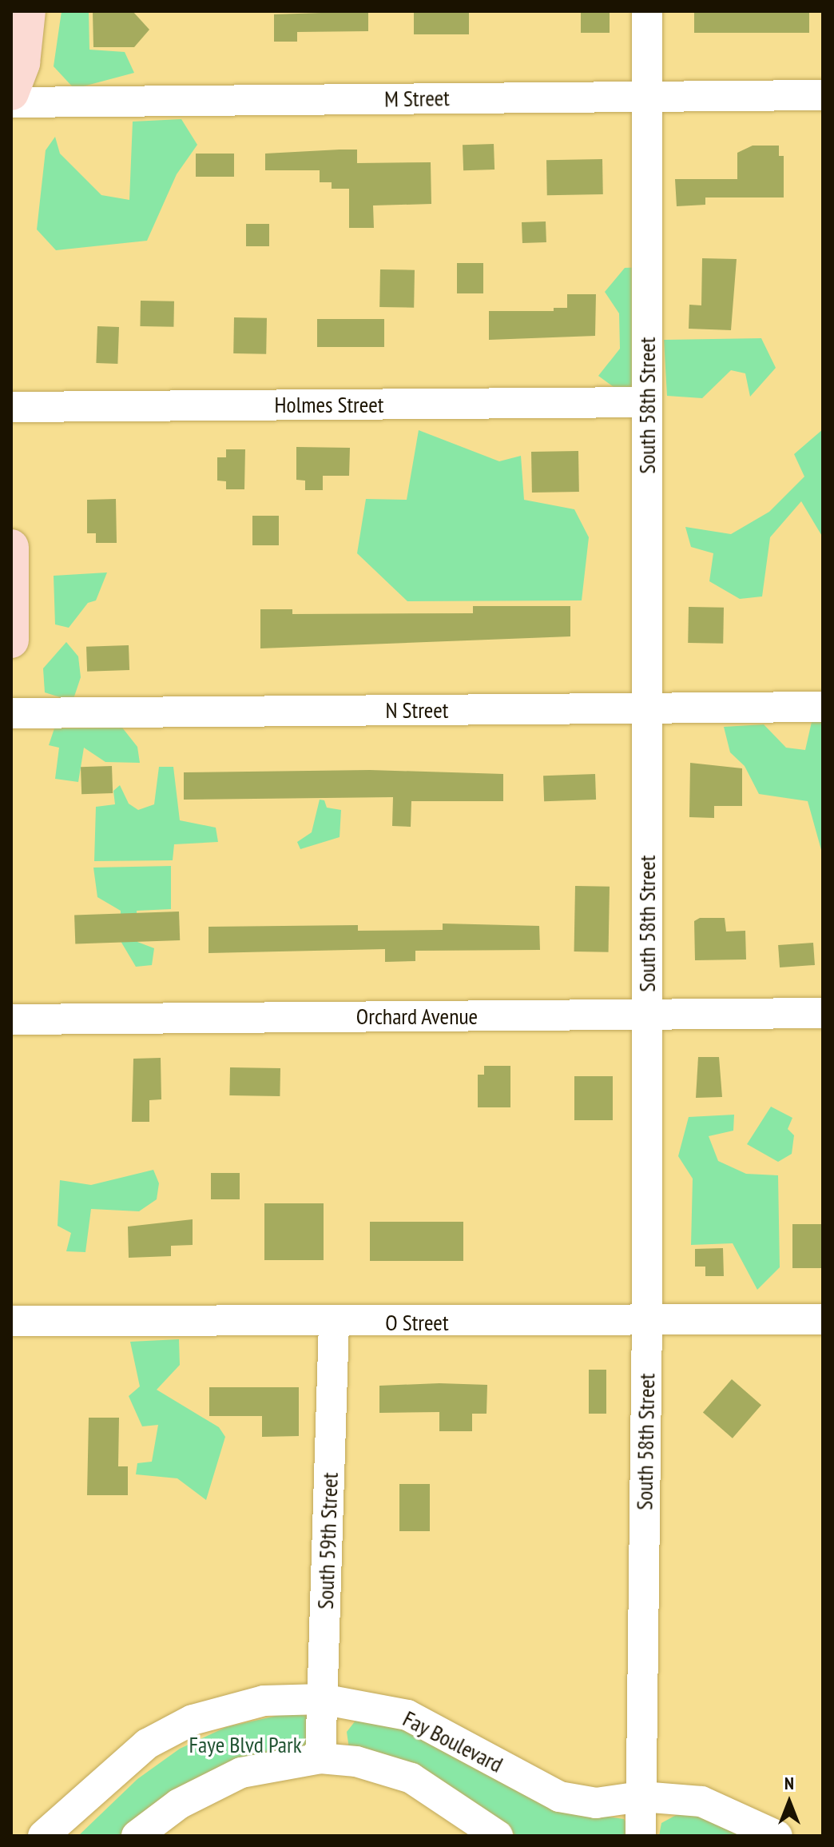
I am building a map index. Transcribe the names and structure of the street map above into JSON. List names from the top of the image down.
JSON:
{
  "streets": {
    "street": [
      "M Street",
      "Holmes Street",
      "South 58th Street",
      "N Street",
      "Orchard Avenue",
      "O Street",
      "South 59th Street",
      "Fay Boulevard"
    ]
  },
  "crossings": [
    ["M Street", "South 58th Street"],
    ["Holmes Street", "South 58th Street"],
    ["South 58th Street", "N Street"],
    ["South 58th Street", "Orchard Avenue"],
    ["South 58th Street", "O Street"],
    ["South 58th Street", "Fay Boulevard"],
    ["O Street", "South 59th Street"],
    ["South 59th Street", "Fay Boulevard"]
  ],
  "parks": ["Faye Blvd Park"],
  "north": "top"
}
